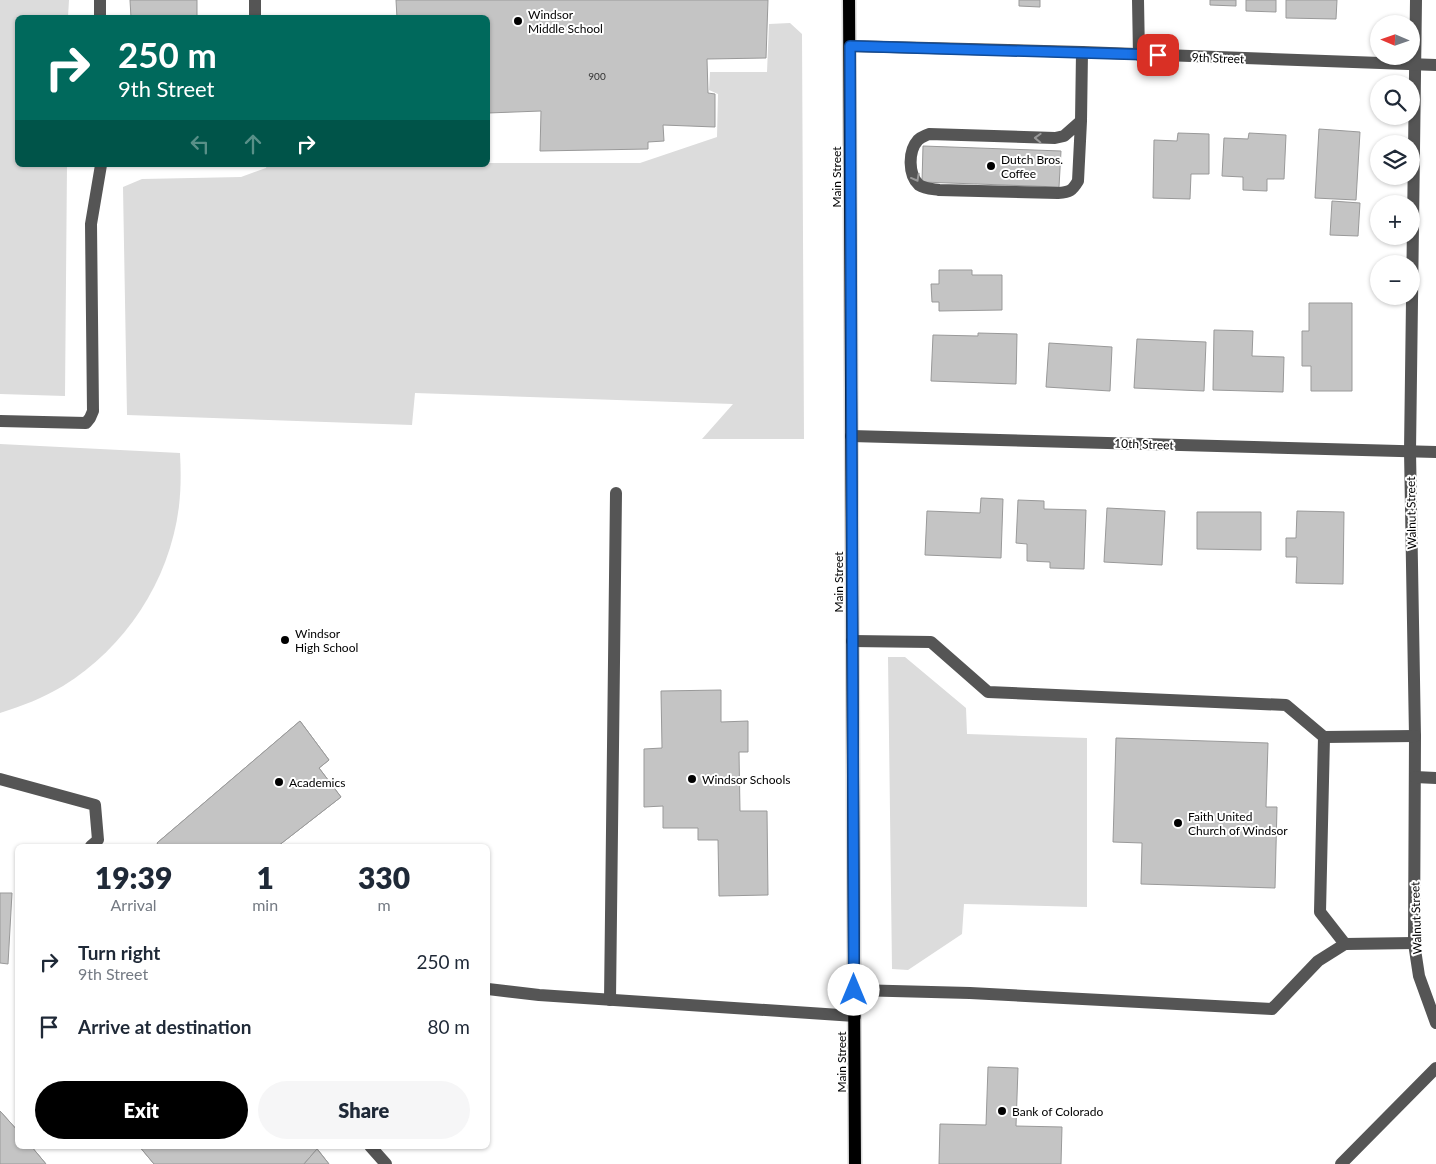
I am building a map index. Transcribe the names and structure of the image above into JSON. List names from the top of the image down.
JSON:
{
  "streets": {
    "main road": ["Main Street"],
    "street": ["9th Street", "10th Street", "Walnut Street"]
  },
  "crossings": [
    ["9th Street", "Main Street"],
    ["Main Street", "10th Street"],
    ["10th Street", "Walnut Street"]
  ],
  "places": [
    "Windsor Middle School",
    "Dutch Bros. Coffee",
    "Windsor High School",
    "Windsor Schools",
    "Academics",
    "Faith United Church of Windsor",
    "Bank of Colorado"
  ],
  "house_numbers": ["900"],
  "north": "left",
  "page": {
    "map_buttons": ["+", "−"],
    "turn": ["250 m", "9th Street"],
    "eta": [
      "19:39",
      "Arrival",
      "1",
      "min",
      "330",
      "m"
    ],
    "list": [
      {
        "name": "Turn right",
        "note": "9th Street",
        "value": "250 m"
      },
      {
        "name": "Arrive at destination",
        "value": "80 m"
      }
    ],
    "buttons": ["Exit", "Share"]
  }
}
